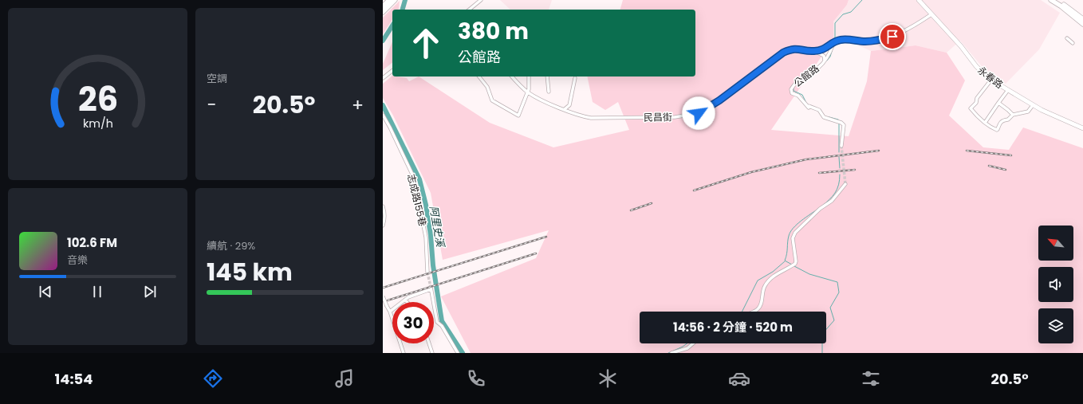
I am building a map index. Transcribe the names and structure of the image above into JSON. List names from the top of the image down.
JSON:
{
  "streets": {
    "street": [
      "公館路",
      "永春路",
      "民昌街",
      "志成路155巷"
    ]
  },
  "water": ["阿里史溪"],
  "north": "top left",
  "page": {
    "tile": [
      "空調",
      ["續航 · 29%", "145 km"]
    ],
    "turn": ["380 m", "公館路"],
    "heat": ["−", "20.5°", "+"],
    "song": ["102.6 FM", "音樂"],
    "limit": "30",
    "trip": "14:56 · 2 分鐘 · 520 m",
    "tabs": ["14:54", "20.5°"],
    "gauge": ["26", "km/h"]
  }
}
